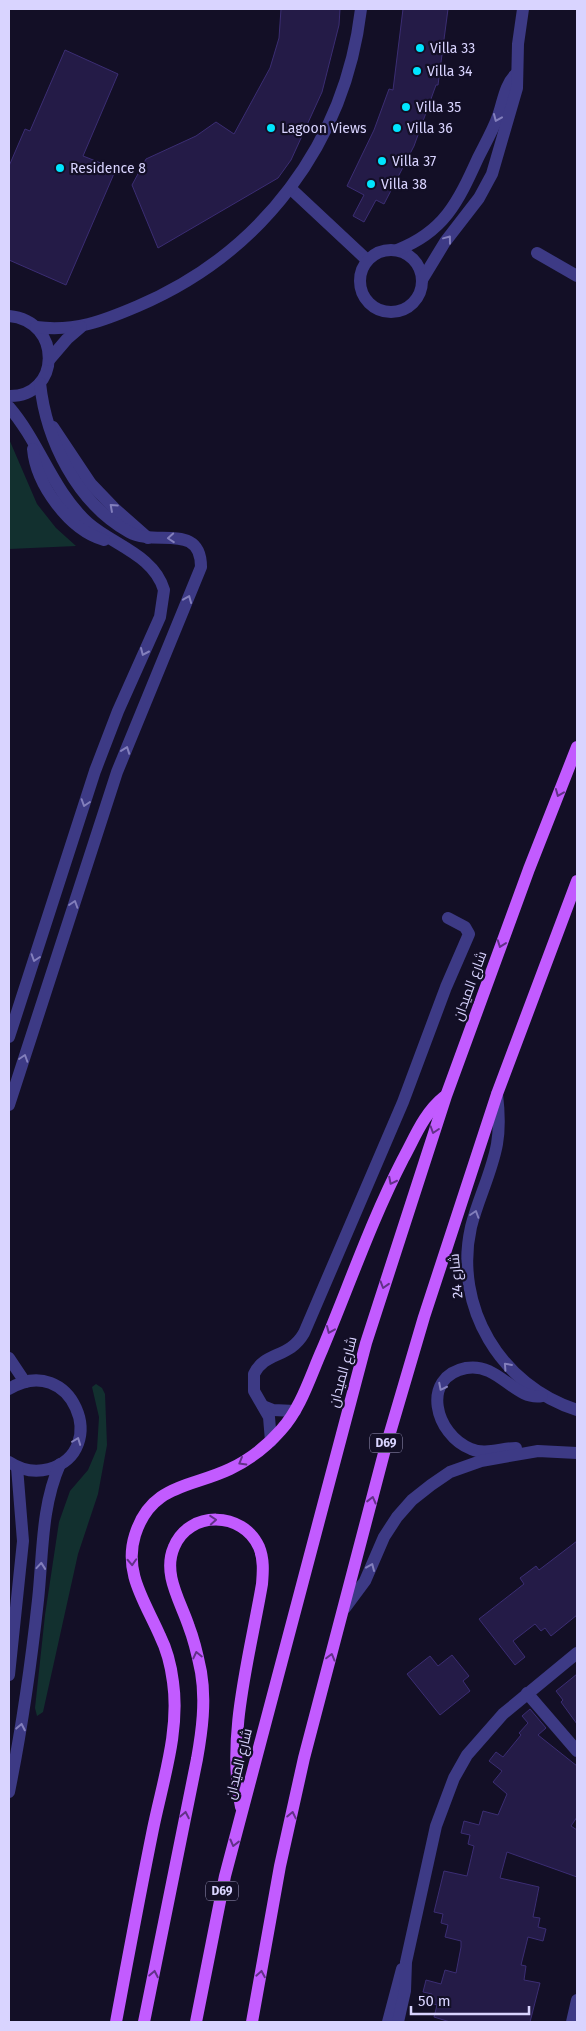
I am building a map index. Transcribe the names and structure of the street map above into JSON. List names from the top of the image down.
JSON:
{
  "streets": {
    "main road": ["شارع الميدان", "D69"],
    "street": ["شارع 24"]
  },
  "crossings": [
    ["شارع 24", "D69"]
  ],
  "one_way": ["شارع 24"],
  "places": [
    "Villa 33",
    "Villa 34",
    "Villa 35",
    "Lagoon Views",
    "Villa 36",
    "Villa 37",
    "Residence 8",
    "Villa 38"
  ],
  "scale_bar": "50 m"
}
